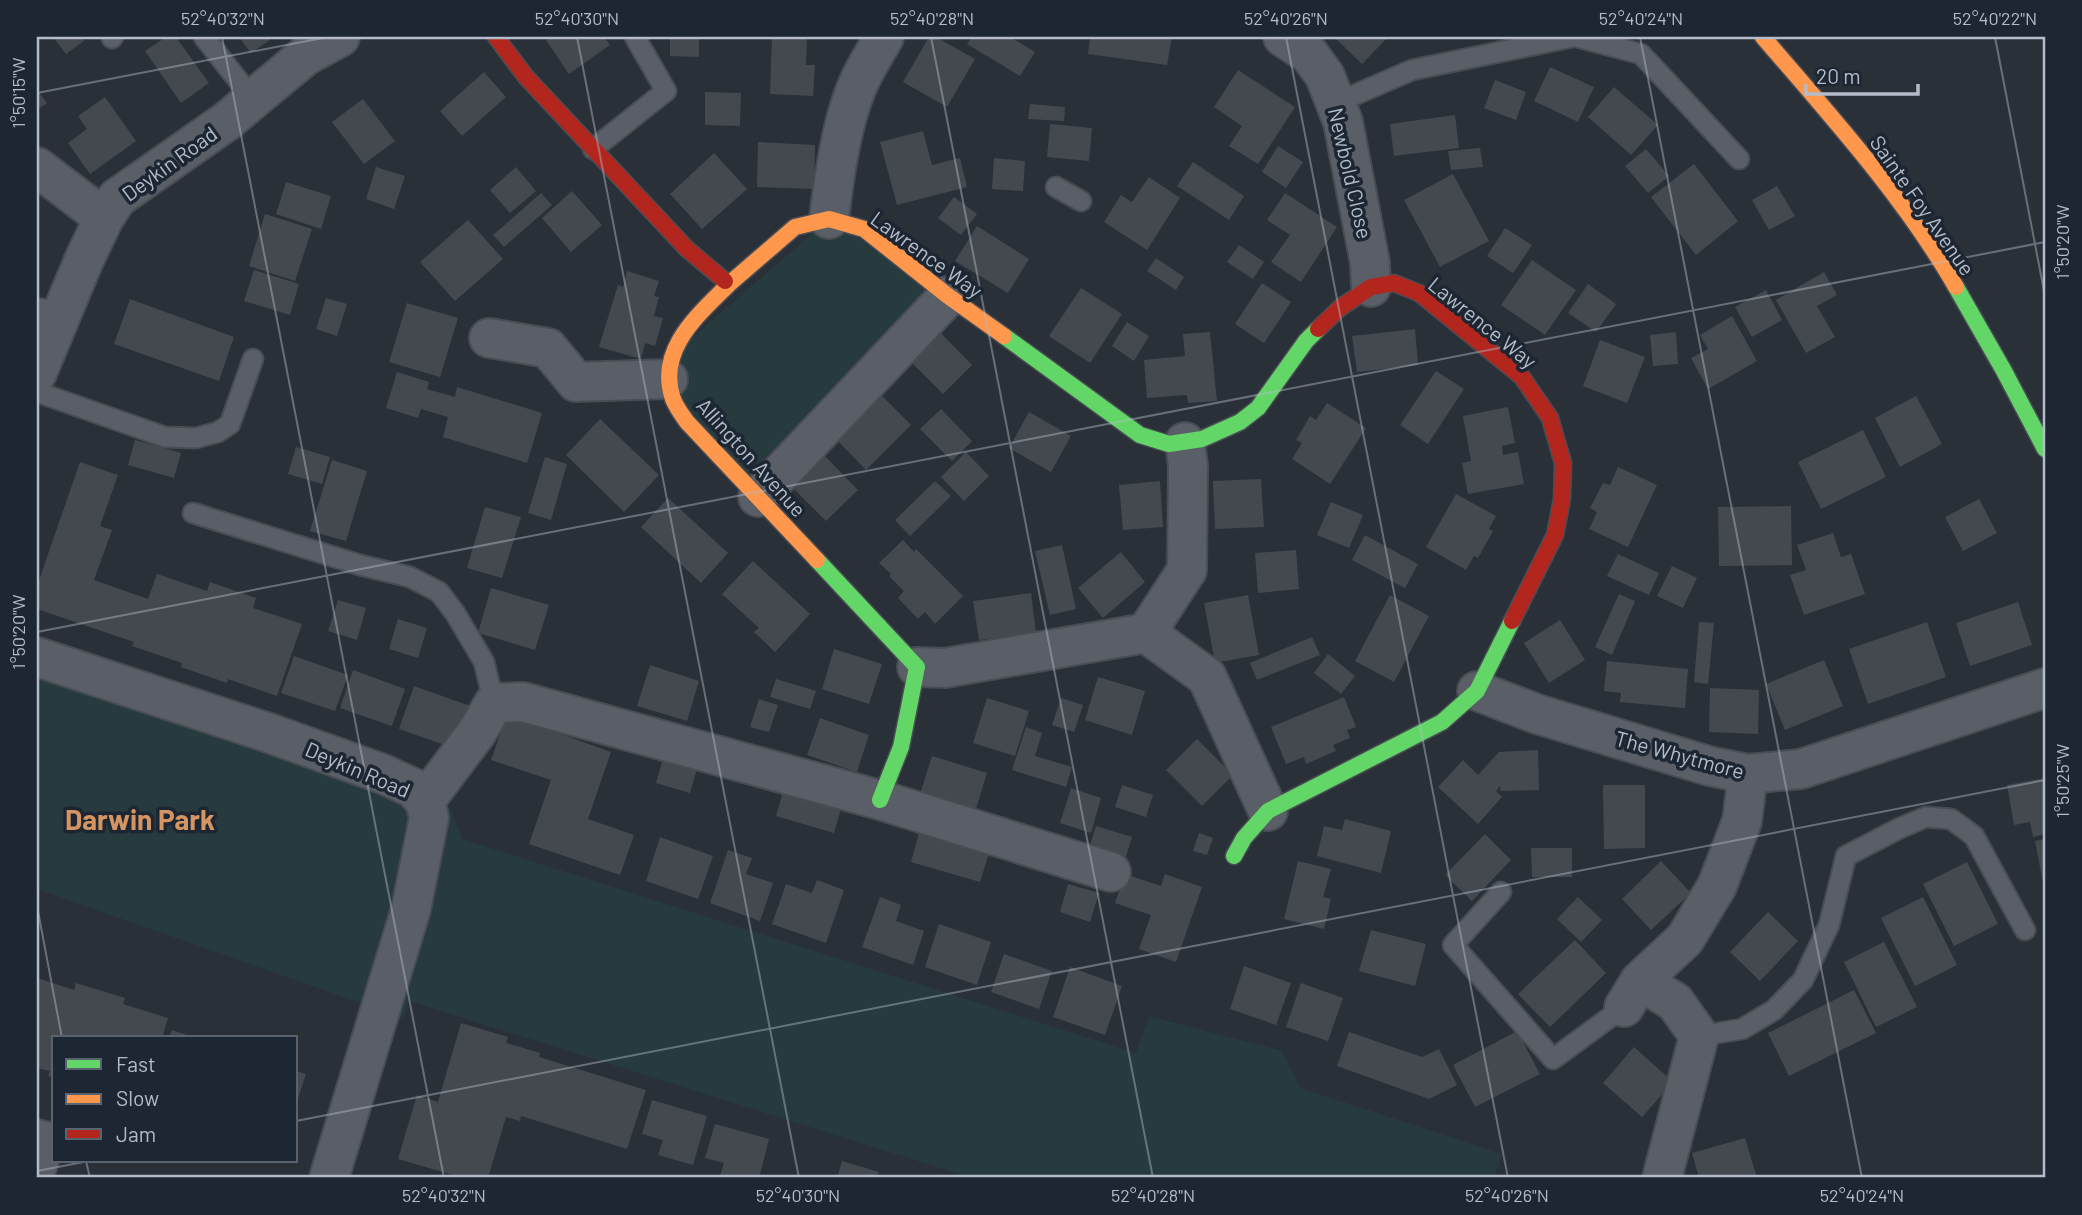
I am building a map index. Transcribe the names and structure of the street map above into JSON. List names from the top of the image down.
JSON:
{
  "streets": {
    "main road": ["Sainte Foy Avenue", "Lawrence Way", "Allington Avenue"],
    "street": ["Deykin Road", "Newbold Close", "The Whytmore"]
  },
  "crossings": [
    ["Newbold Close", "Lawrence Way"],
    ["Lawrence Way", "The Whytmore"]
  ],
  "districts": ["Darwin Park"],
  "legend": ["Fast", "Slow", "Jam"],
  "scale_bar": "20 m",
  "coordinates": [
    "52°40'32\"N",
    "52°40'30\"N",
    "52°40'28\"N",
    "52°40'26\"N",
    "52°40'24\"N",
    "52°40'22\"N",
    "1°50'15\"W",
    "1°50'20\"W",
    "1°50'25\"W"
  ]
}
